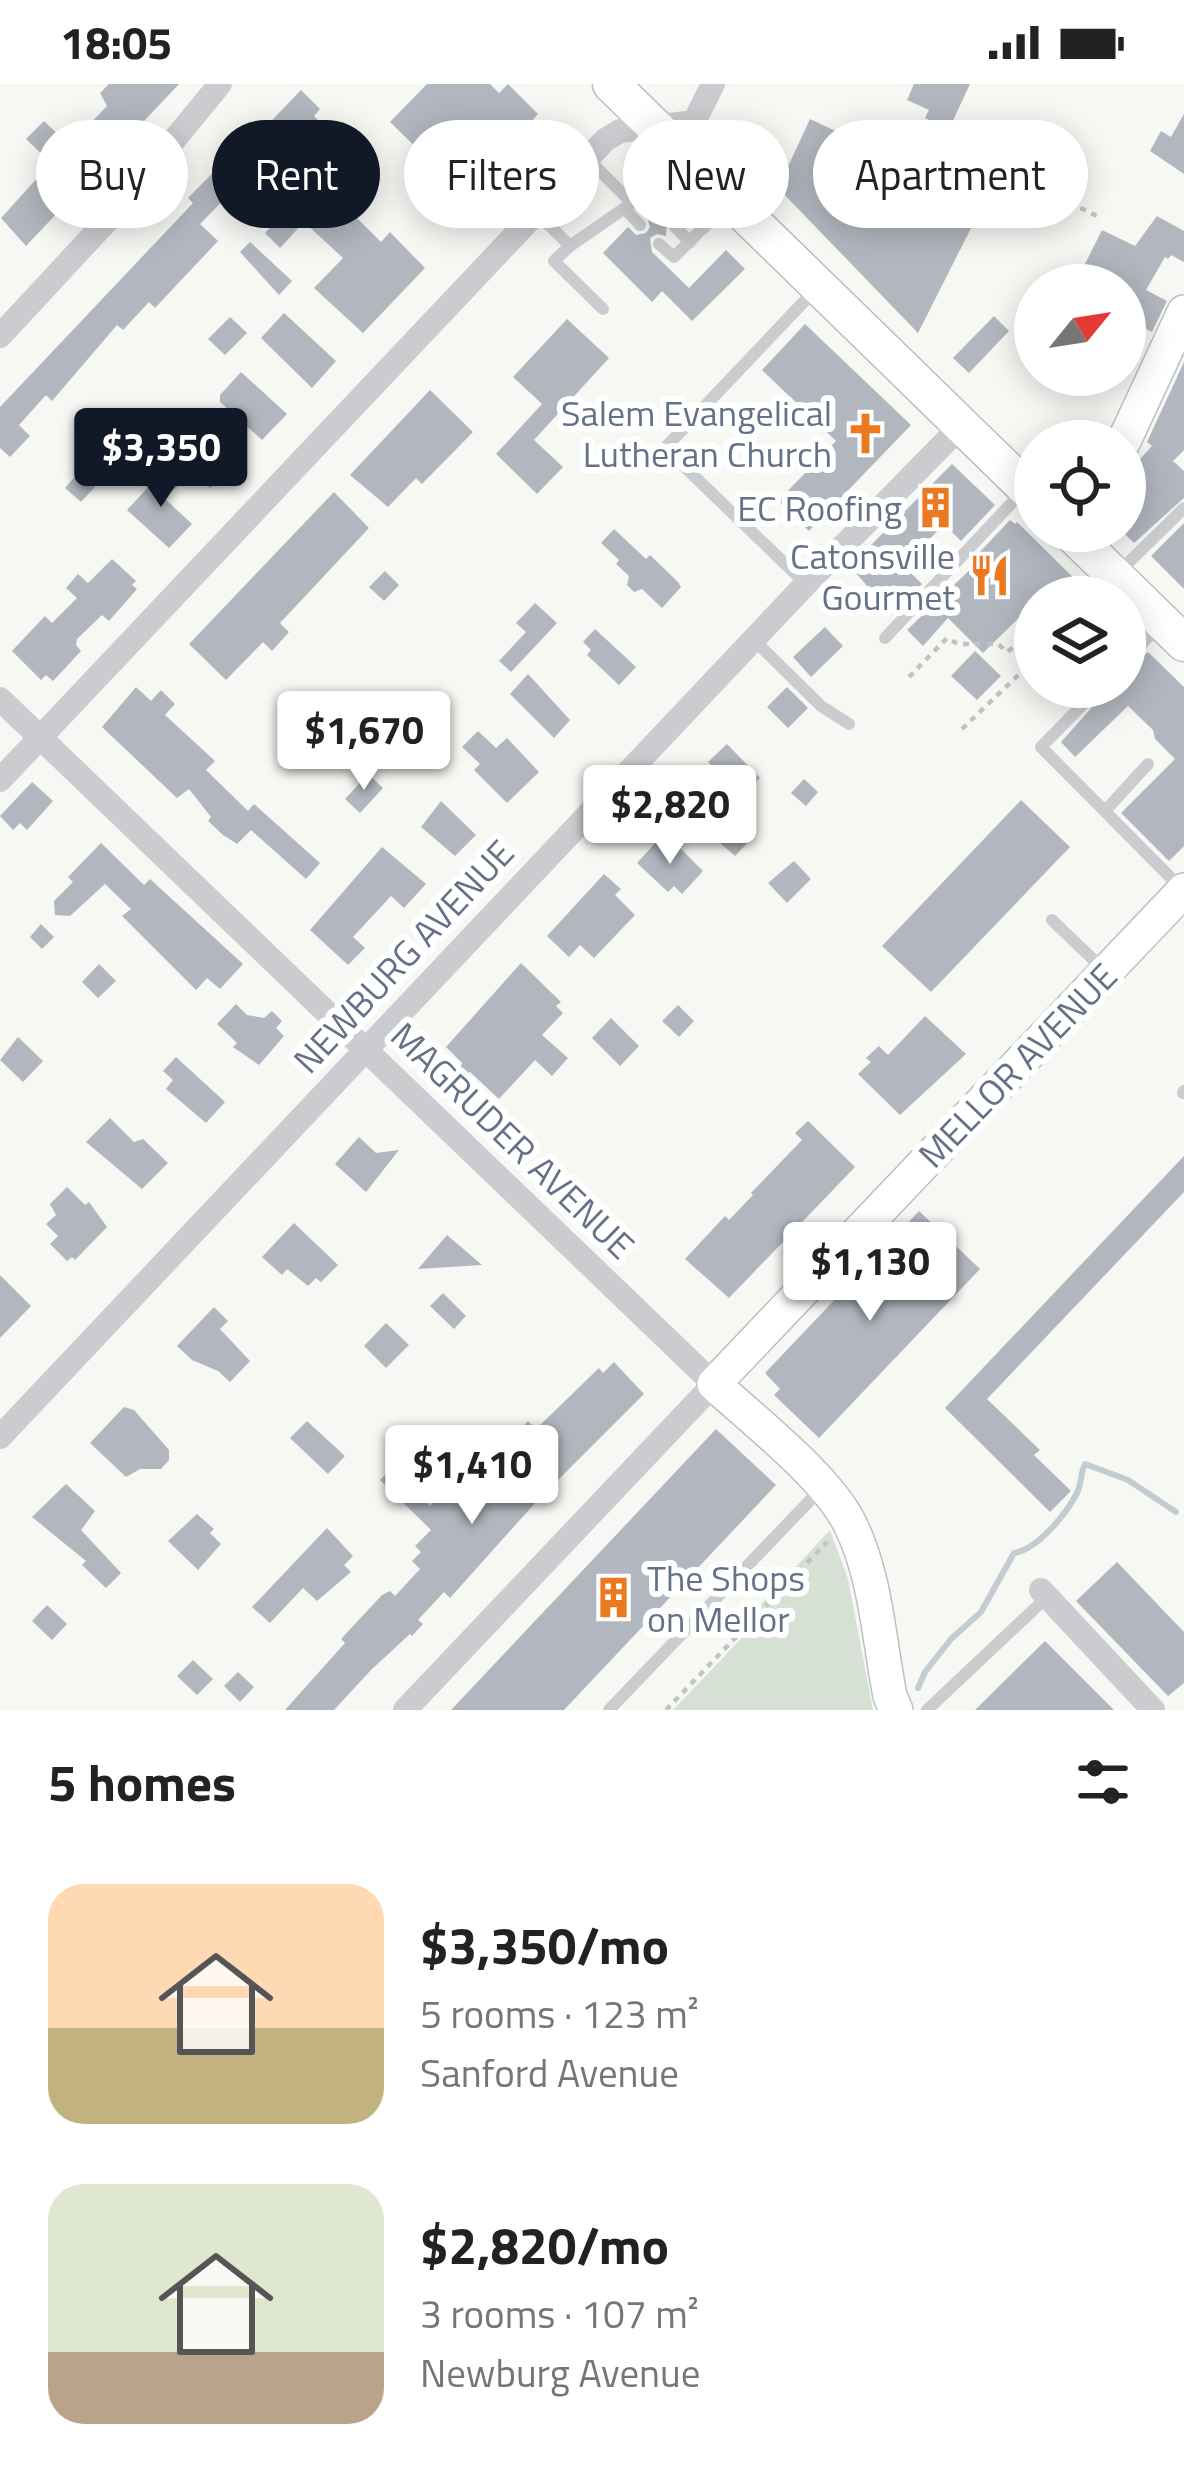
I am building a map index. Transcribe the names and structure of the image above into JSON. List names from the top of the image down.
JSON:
{
  "streets": {
    "street": ["NEWBURG AVENUE", "MELLOR AVENUE", "MAGRUDER AVENUE"]
  },
  "crossings": [
    ["NEWBURG AVENUE", "MAGRUDER AVENUE"],
    ["MELLOR AVENUE", "MAGRUDER AVENUE"]
  ],
  "places": {
    "church": ["Salem Evangelical Lutheran Church"],
    "building": ["EC Roofing", "The Shops on Mellor"],
    "restaurant": ["Catonsville Gourmet"]
  },
  "north": "top right",
  "page": {
    "status": "18:05",
    "chip": [
      "Buy",
      "Rent",
      "Filters",
      "New",
      "Apartment"
    ],
    "price": [
      "$3,350",
      "$1,670",
      "$2,820",
      "$1,130",
      "$1,410"
    ],
    "heading": "5 homes",
    "list": [
      {
        "name": "$3,350/mo",
        "note": "5 rooms · 123 m² · Sanford Avenue"
      },
      {
        "name": "$2,820/mo",
        "note": "3 rooms · 107 m² · Newburg Avenue"
      }
    ]
  }
}
